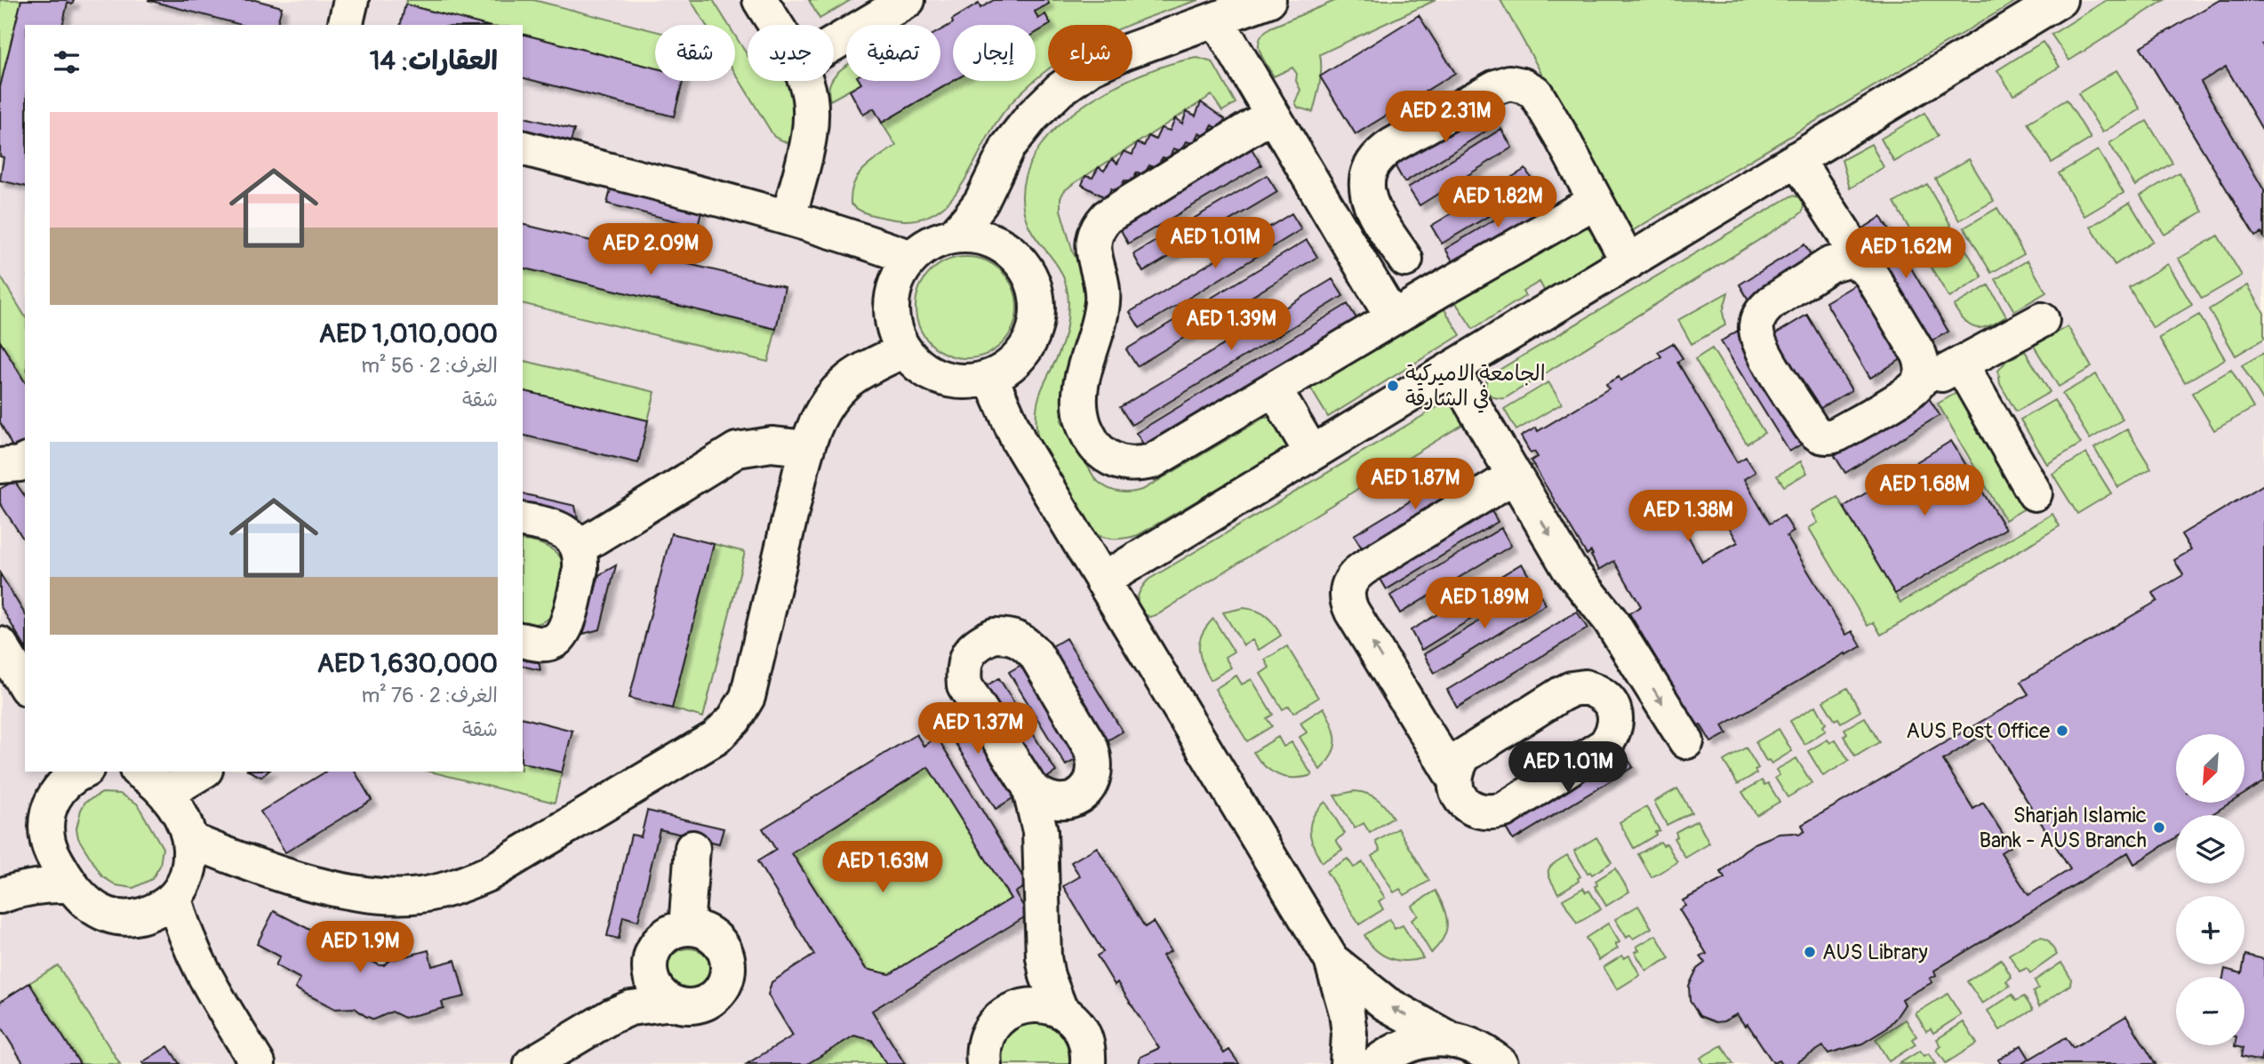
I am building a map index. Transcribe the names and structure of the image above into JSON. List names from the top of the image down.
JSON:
{
  "places": [
    "الجامعة الاميركية في الشارقة",
    "AUS Post Office",
    "Sharjah Islamic Bank - AUS Branch",
    "AUS Library"
  ],
  "north": "bottom left",
  "page": {
    "chip": [
      "شراء",
      "إيجار",
      "تصفية",
      "جديد",
      "شقة"
    ],
    "heading": "العقارات: 14",
    "price": [
      "AED 2.31M",
      "AED 1.82M",
      "AED 1.01M",
      "AED 2.09M",
      "AED 1.62M",
      "AED 1.39M",
      "AED 1.87M",
      "AED 1.68M",
      "AED 1.38M",
      "AED 1.89M",
      "AED 1.37M",
      "AED 1.01M",
      "AED 1.63M",
      "AED 1.9M"
    ],
    "list": [
      {
        "name": "AED 1,010,000",
        "note": "الغرف: 2 · 56 m² · شقة"
      },
      {
        "name": "AED 1,630,000",
        "note": "الغرف: 2 · 76 m² · شقة"
      }
    ],
    "map_buttons": ["+", "−"]
  }
}
